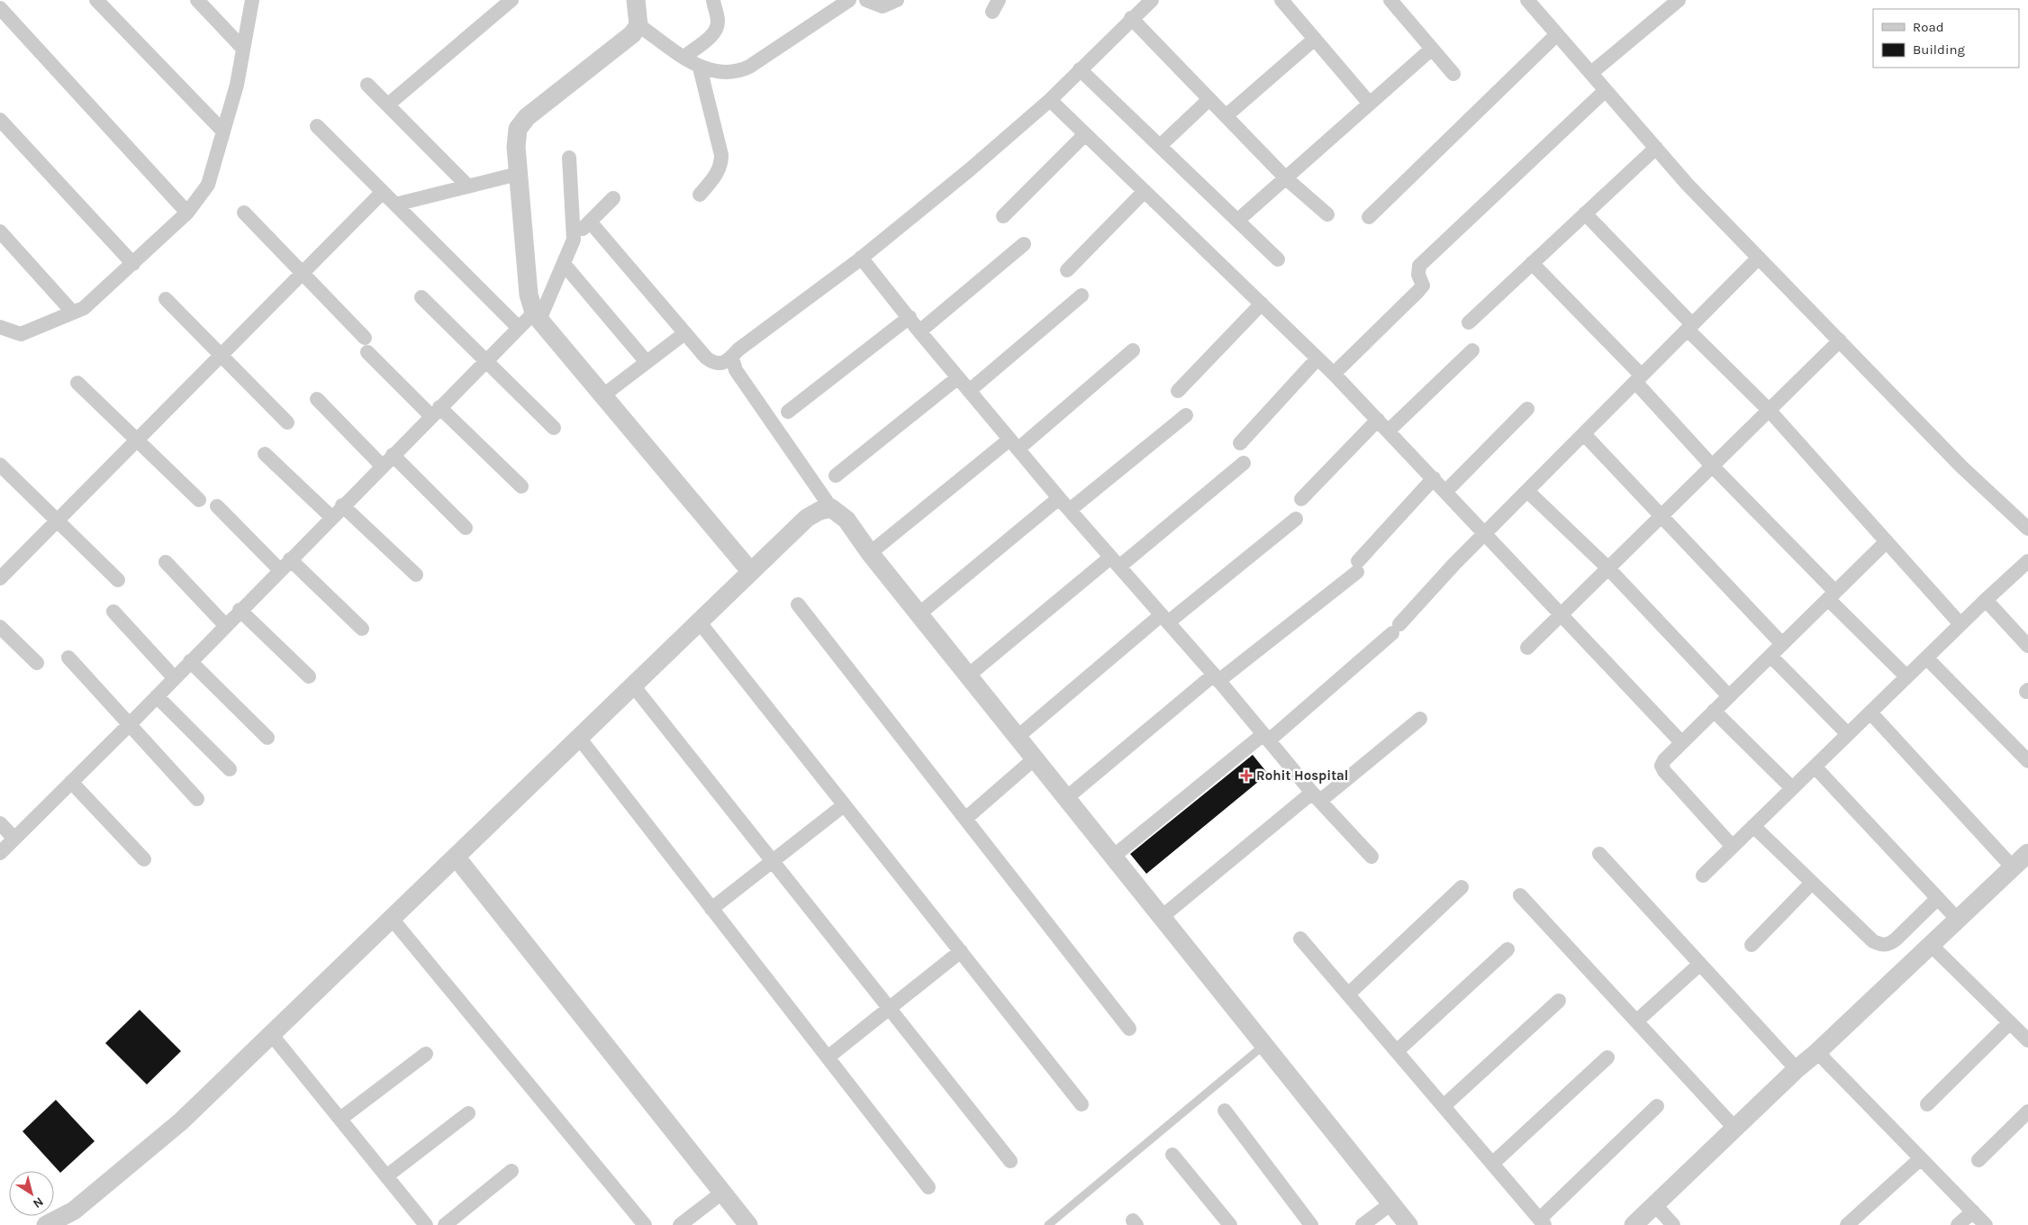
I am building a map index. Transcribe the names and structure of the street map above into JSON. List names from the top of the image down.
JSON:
{
  "places": {
    "health": ["Rohit Hospital"]
  },
  "legend": ["Road", "Building"],
  "north": "bottom right"
}
